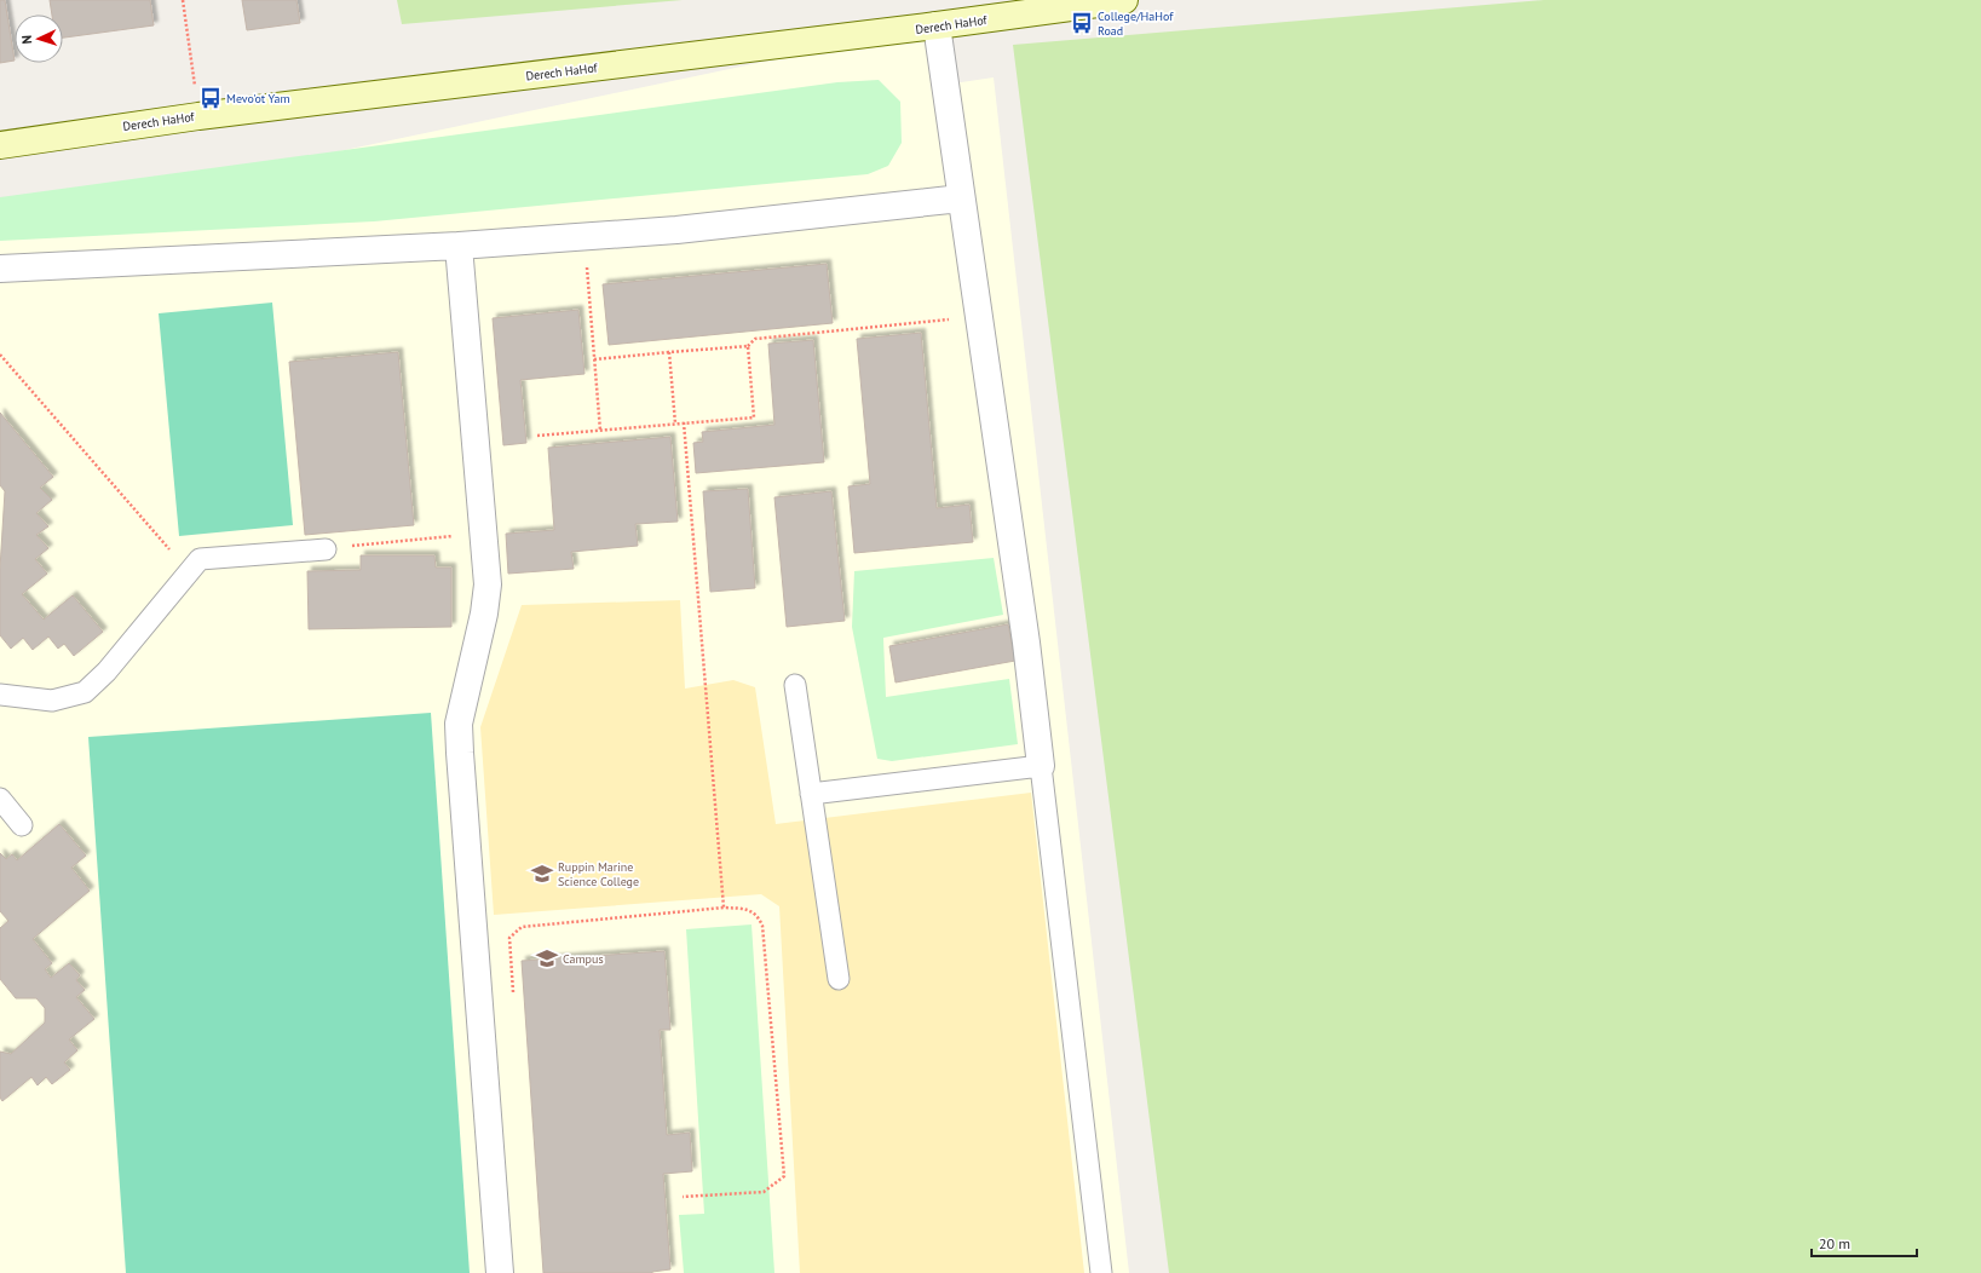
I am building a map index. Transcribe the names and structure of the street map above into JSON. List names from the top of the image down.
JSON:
{
  "streets": {
    "main road": ["Derech HaHof"]
  },
  "places": {
    "bus stop": ["College/HaHof Road", "Mevo'ot Yam"],
    "school or university": ["Ruppin Marine Science College", "Campus"]
  },
  "scale_bar": "20 m",
  "north": "left"
}
